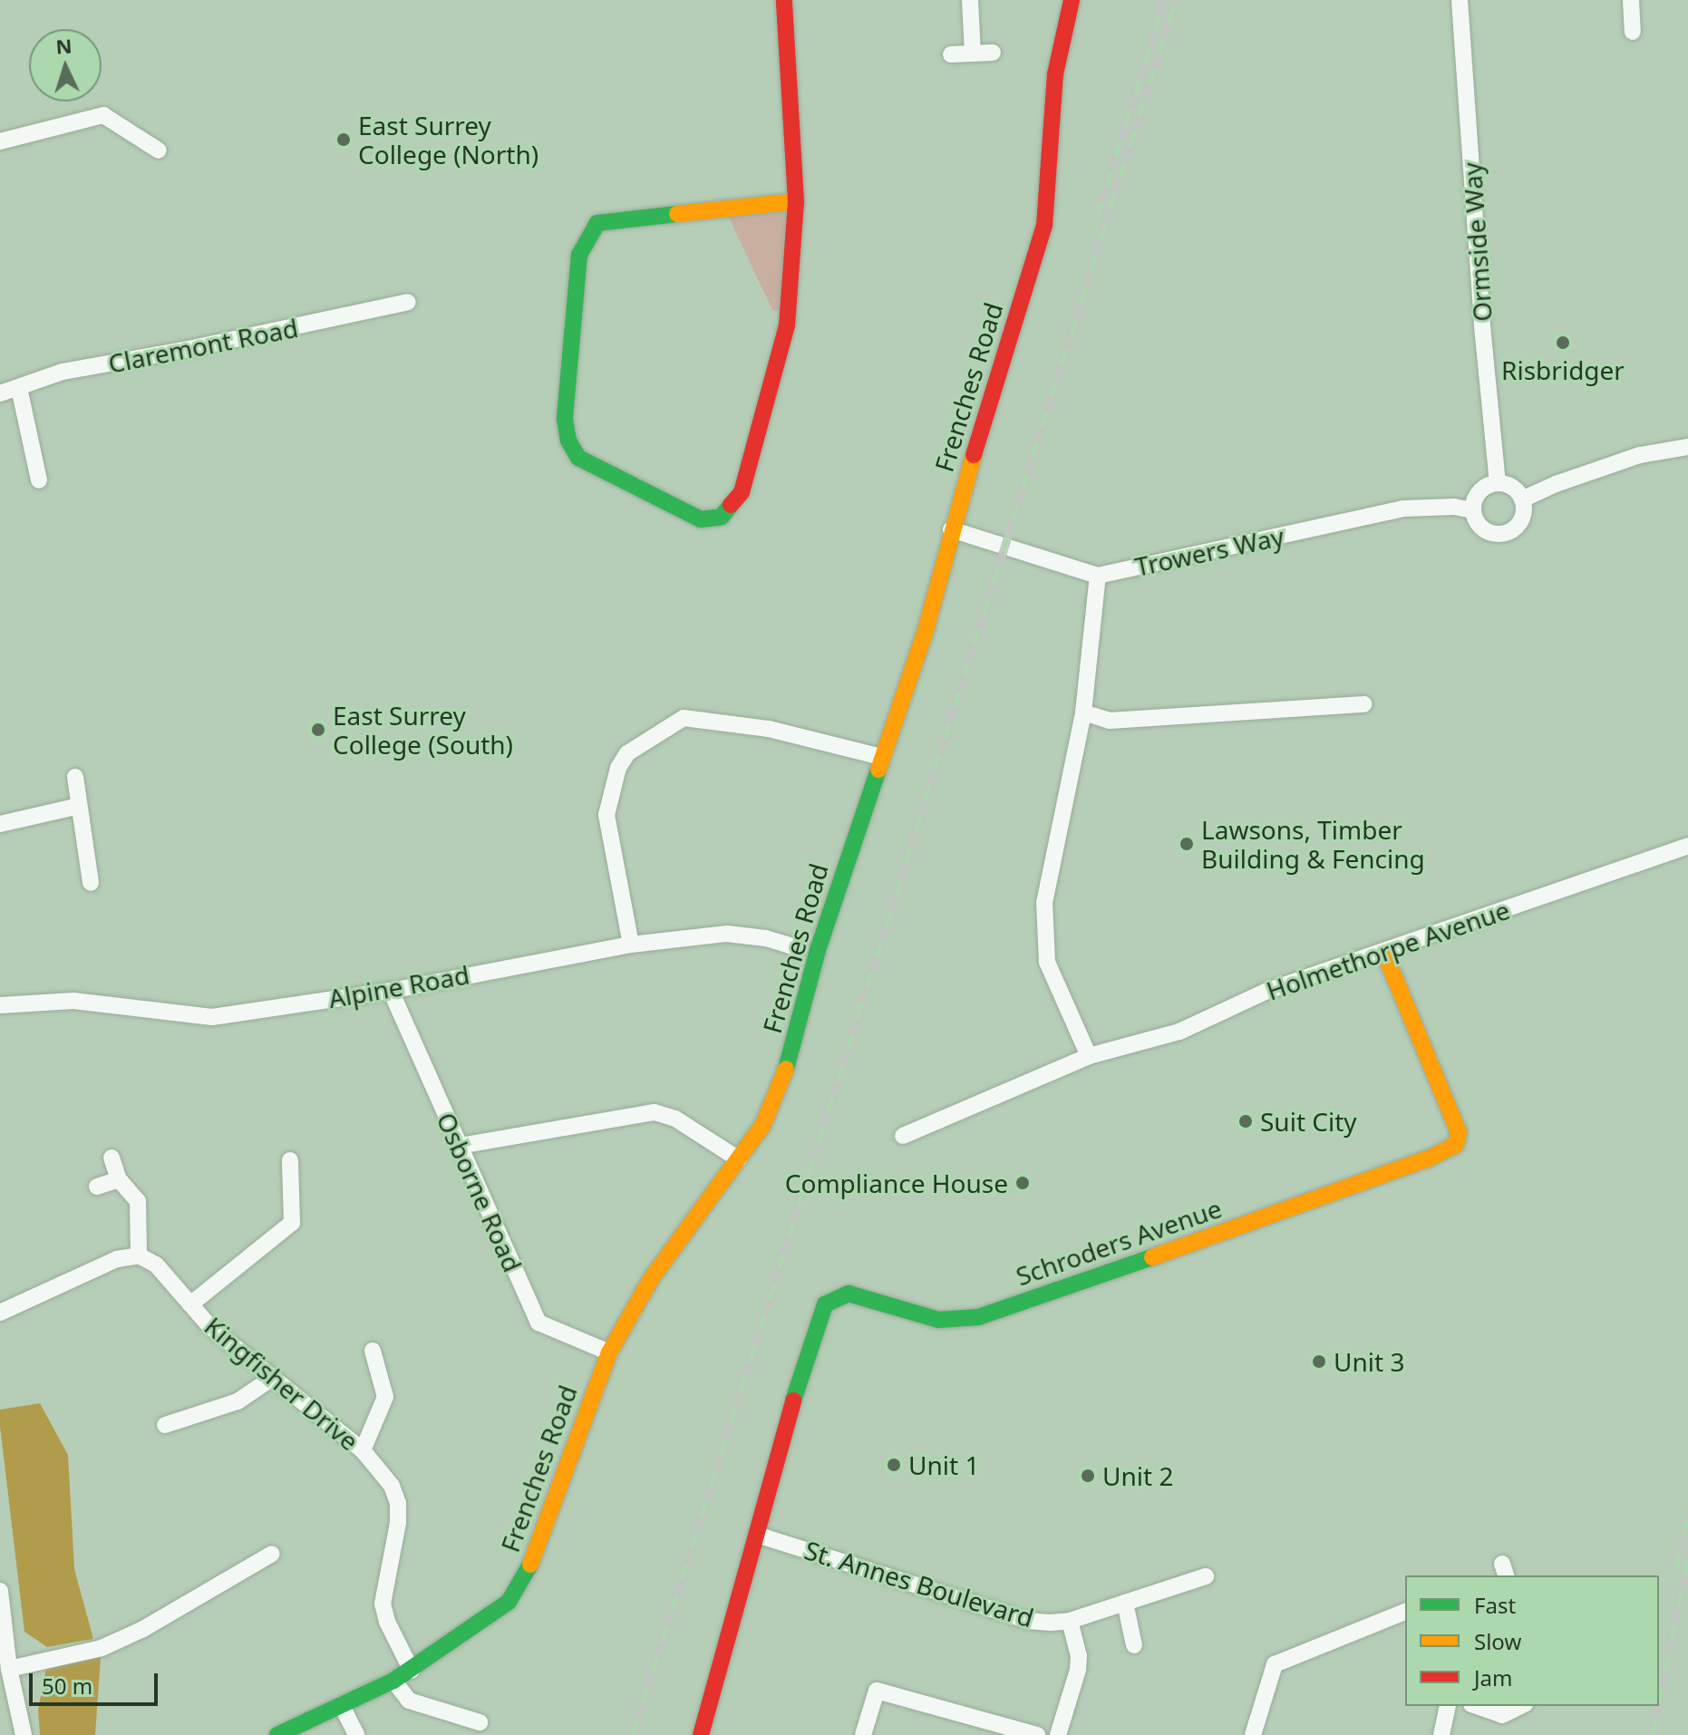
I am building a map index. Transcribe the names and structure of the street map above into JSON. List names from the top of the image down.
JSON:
{
  "streets": {
    "street": [
      "Ormside Way",
      "Claremont Road",
      "Frenches Road",
      "Trowers Way",
      "Holmethorpe Avenue",
      "Alpine Road",
      "Osborne Road",
      "Schroders Avenue",
      "Kingfisher Drive",
      "St. Annes Boulevard"
    ]
  },
  "crossings": [
    ["Ormside Way", "Trowers Way"],
    ["Frenches Road", "Trowers Way"],
    ["Frenches Road", "Osborne Road"],
    ["Frenches Road", "Kingfisher Drive"],
    ["Holmethorpe Avenue", "Schroders Avenue"],
    ["Alpine Road", "Osborne Road"],
    ["Schroders Avenue", "St. Annes Boulevard"]
  ],
  "places": [
    "East Surrey College (North)",
    "Risbridger",
    "East Surrey College (South)",
    "Lawsons, Timber Building & Fencing",
    "Suit City",
    "Compliance House",
    "Unit 3",
    "Unit 1",
    "Unit 2"
  ],
  "legend": ["Fast", "Slow", "Jam"],
  "scale_bar": "50 m",
  "north": "top"
}
